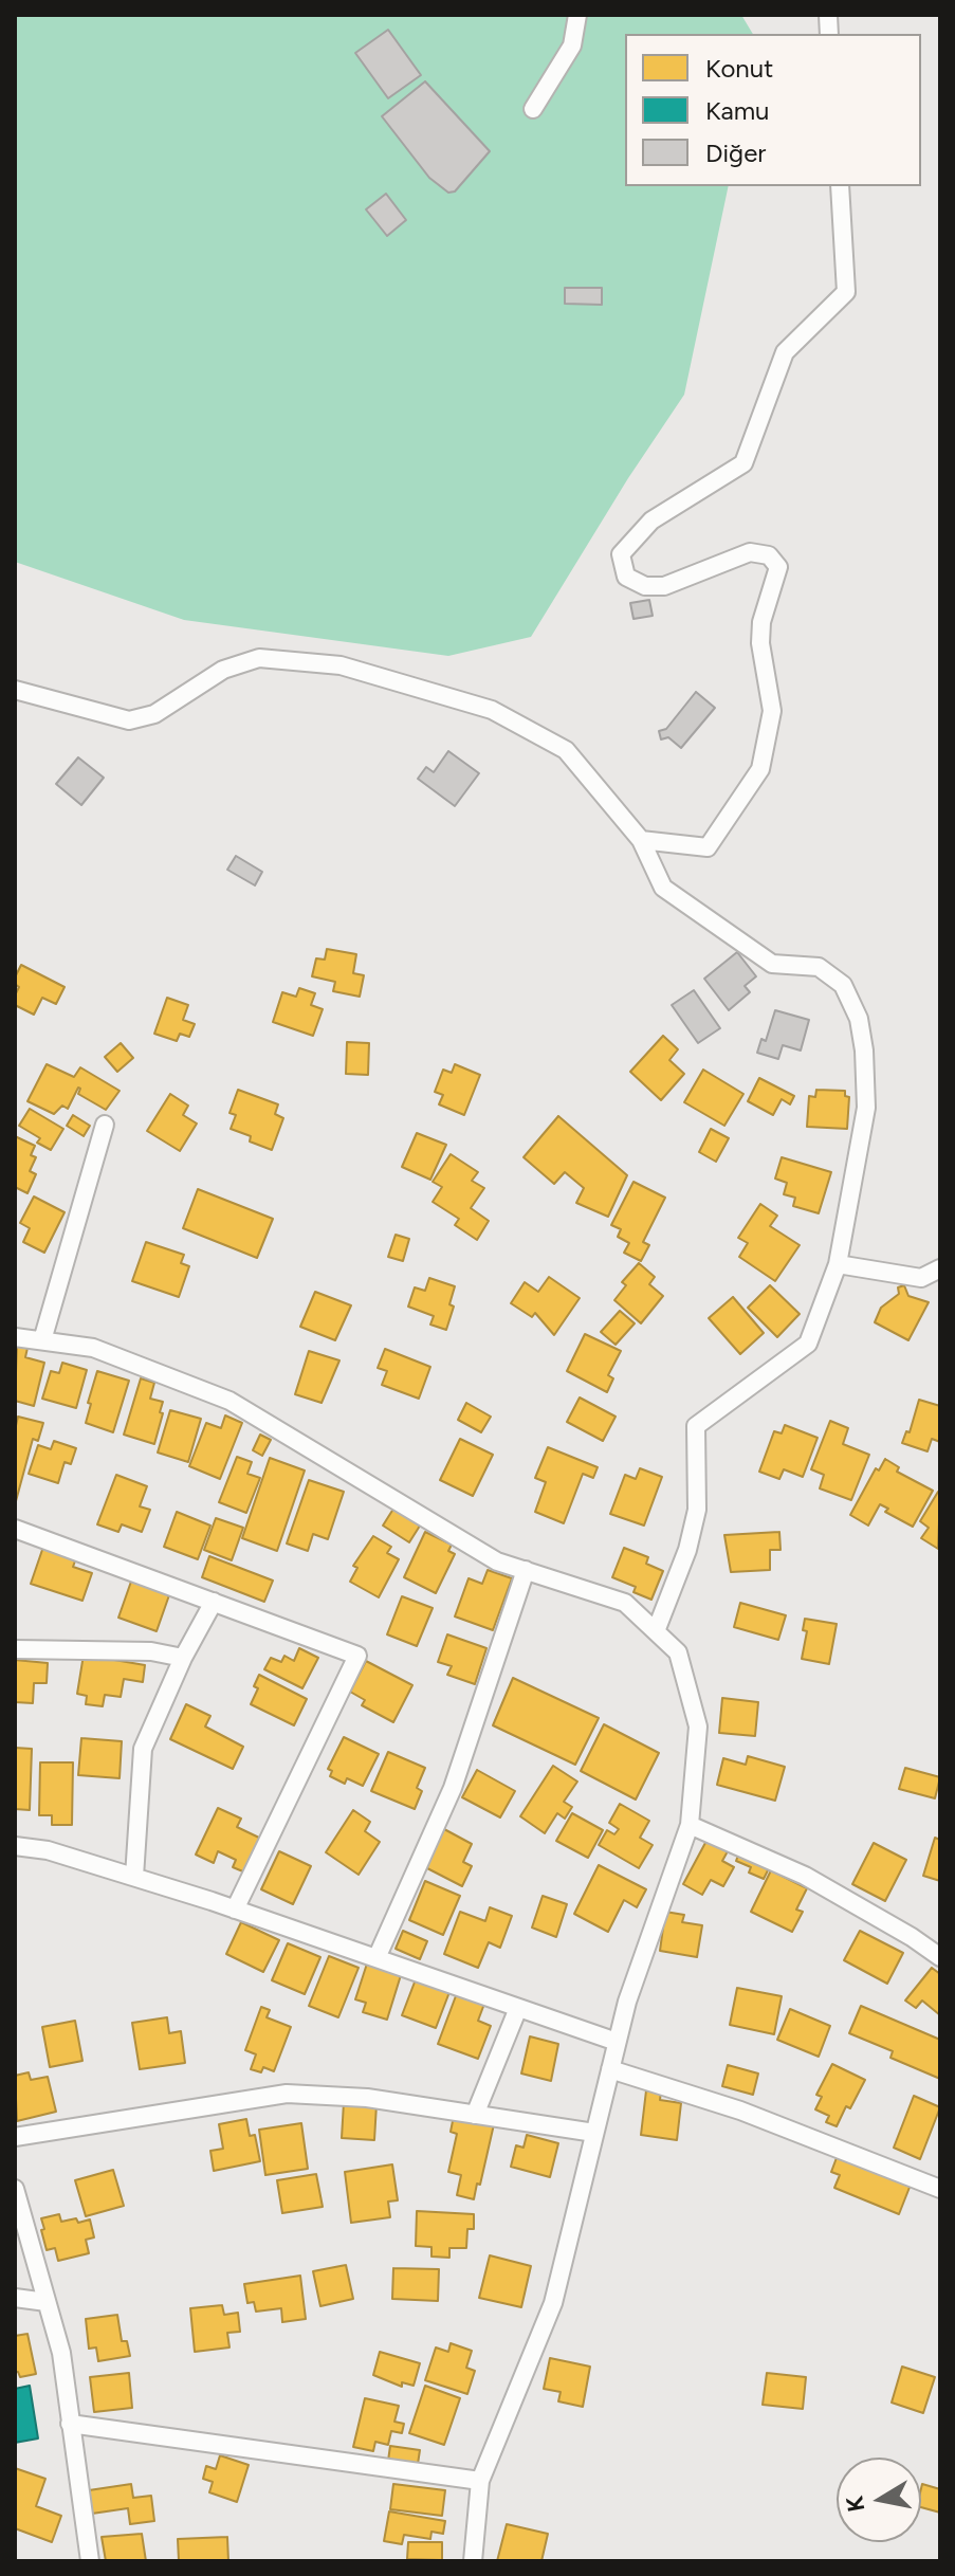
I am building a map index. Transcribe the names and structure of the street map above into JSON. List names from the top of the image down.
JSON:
{
  "legend": ["Konut", "Kamu", "Diğer"],
  "north": "left"
}
